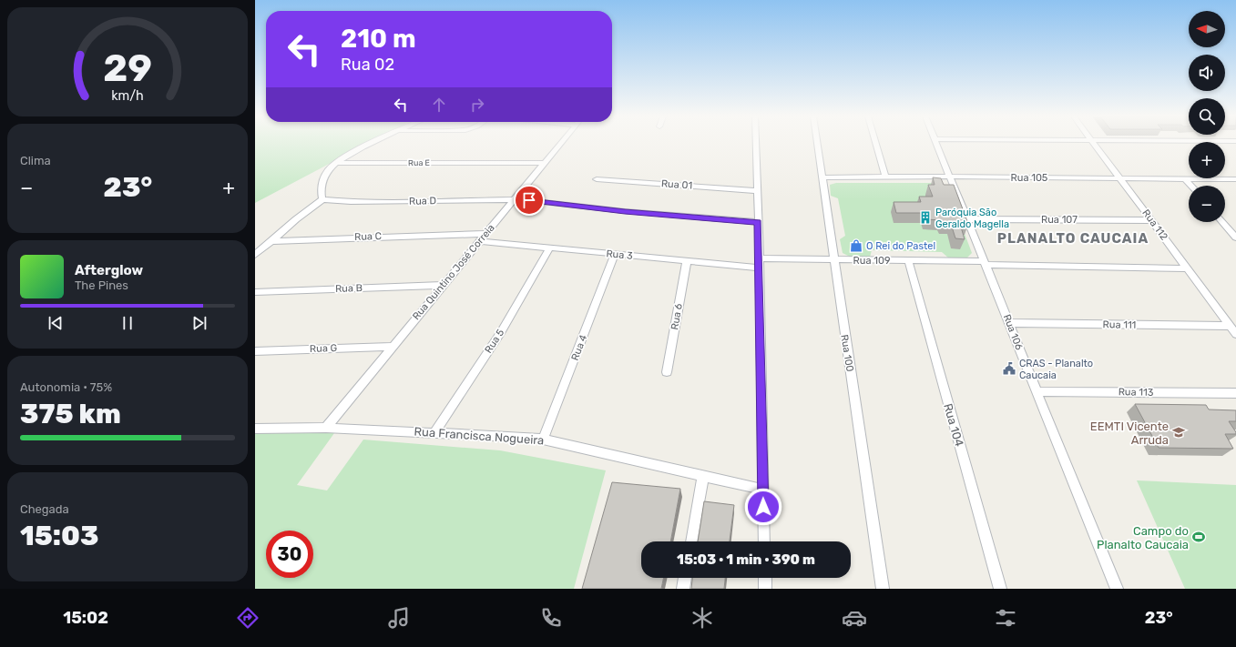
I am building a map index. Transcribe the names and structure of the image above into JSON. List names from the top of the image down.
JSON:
{
  "streets": {
    "street": [
      "Rua E",
      "Rua 105",
      "Rua 01",
      "Rua D",
      "Rua 107",
      "Rua 112",
      "Rua C",
      "Rua 3",
      "Rua 109",
      "Rua Quintino José Correia",
      "Rua B",
      "Rua 6",
      "Rua 111",
      "Rua 106",
      "Rua 5",
      "Rua 4",
      "Rua G",
      "Rua 100",
      "Rua 113",
      "Rua 104",
      "Rua Francisca Nogueira"
    ]
  },
  "crossings": [
    ["Rua E", "Rua Quintino José Correia"],
    ["Rua 105", "Rua 112"],
    ["Rua 105", "Rua 106"],
    ["Rua 105", "Rua 100"],
    ["Rua D", "Rua Quintino José Correia"],
    ["Rua 107", "Rua 112"],
    ["Rua 107", "Rua 106"],
    ["Rua 112", "Rua 109"],
    ["Rua 112", "Rua 111"],
    ["Rua C", "Rua Quintino José Correia"],
    ["Rua 3", "Rua 109"],
    ["Rua 3", "Rua Quintino José Correia"],
    ["Rua 3", "Rua 6"],
    ["Rua 3", "Rua 5"],
    ["Rua 3", "Rua 4"],
    ["Rua 109", "Rua 106"],
    ["Rua 109", "Rua 100"],
    ["Rua 109", "Rua 104"],
    ["Rua Quintino José Correia", "Rua B"],
    ["Rua Quintino José Correia", "Rua G"],
    ["Rua Quintino José Correia", "Rua Francisca Nogueira"],
    ["Rua 111", "Rua 106"],
    ["Rua 106", "Rua 113"],
    ["Rua 5", "Rua Francisca Nogueira"],
    ["Rua 4", "Rua Francisca Nogueira"]
  ],
  "districts": ["PLANALTO CAUCAIA"],
  "places": {
    "building": ["Paróquia São Geraldo Magella"],
    "shop": ["O Rei do Pastel"],
    "public building": ["CRAS - Planalto Caucaia"],
    "school or university": ["EEMTI Vicente Arruda"],
    "sports": ["Campo do Planalto Caucaia"]
  },
  "north": "left",
  "page": {
    "map_buttons": ["+", "−"],
    "turn": ["210 m", "Rua 02"],
    "tile": [
      "Clima",
      ["Autonomia · 75%", "375 km"],
      ["Chegada", "15:03"]
    ],
    "heat": ["−", "23°", "+"],
    "song": ["Afterglow", "The Pines"],
    "limit": "30",
    "trip": "15:03 · 1 min · 390 m",
    "tabs": ["15:02", "23°"],
    "gauge": ["29", "km/h"]
  }
}
